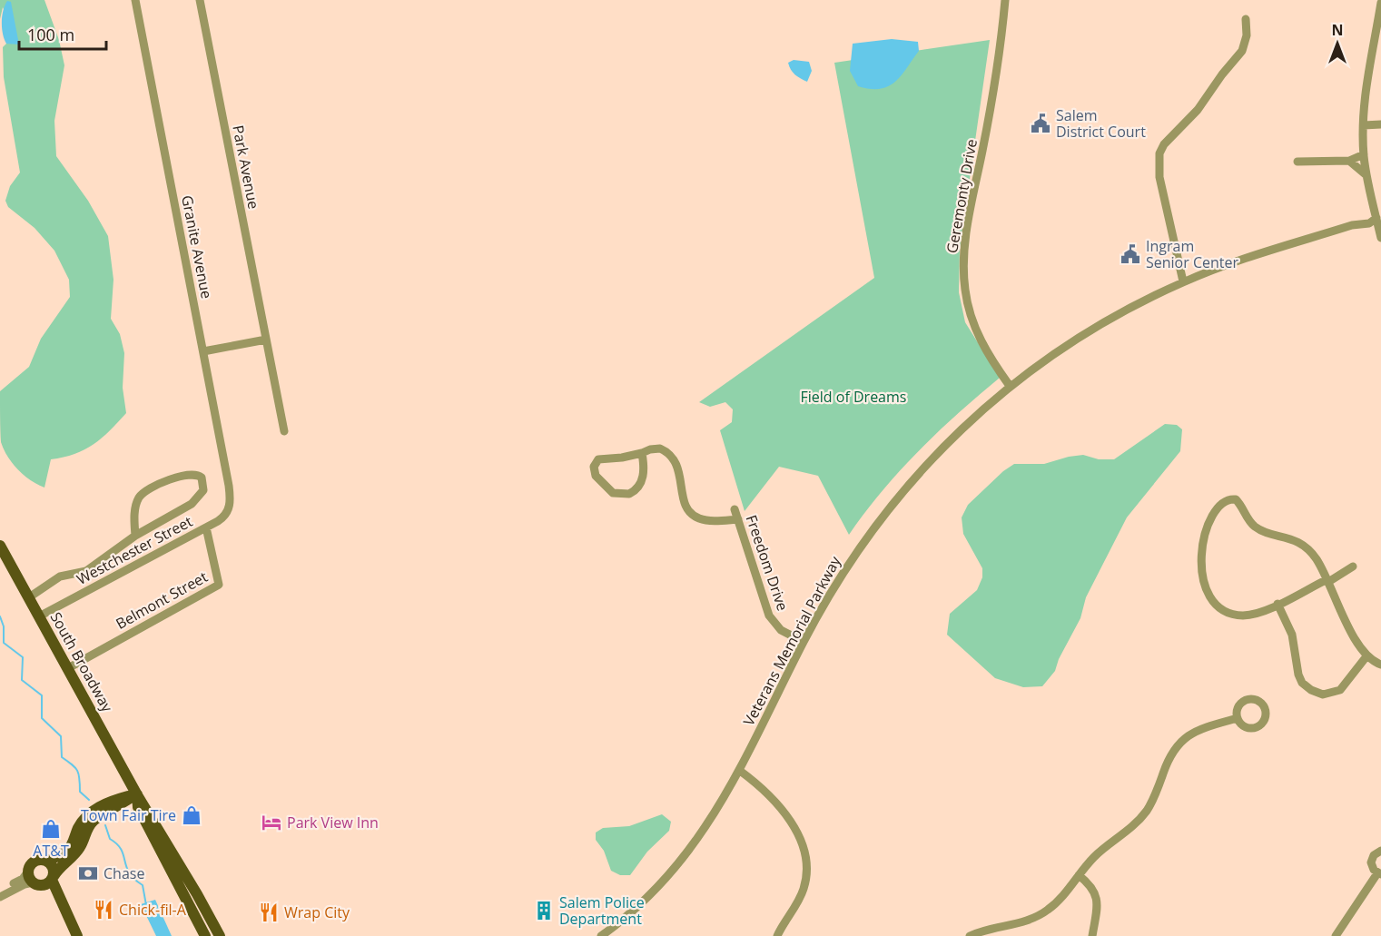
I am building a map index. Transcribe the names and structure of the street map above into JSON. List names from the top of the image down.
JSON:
{
  "streets": {
    "main road": ["South Broadway"],
    "street": [
      "Park Avenue",
      "Geremonty Drive",
      "Granite Avenue",
      "Westchester Street",
      "Freedom Drive",
      "Belmont Street",
      "Veterans Memorial Parkway"
    ]
  },
  "crossings": [
    ["Geremonty Drive", "Veterans Memorial Parkway"],
    ["Granite Avenue", "Westchester Street"],
    ["Westchester Street", "Belmont Street"],
    ["Westchester Street", "South Broadway"],
    ["Freedom Drive", "Veterans Memorial Parkway"],
    ["Belmont Street", "South Broadway"]
  ],
  "parks": ["Field of Dreams"],
  "places": {
    "public building": ["Salem District Court", "Ingram Senior Center"],
    "shop": ["Town Fair Tire", "AT&T"],
    "hotel": ["Park View Inn"],
    "bank": ["Chase"],
    "restaurant": ["Chick-fil-A", "Wrap City"],
    "building": ["Salem Police Department"]
  },
  "scale_bar": "100 m",
  "north": "top"
}
